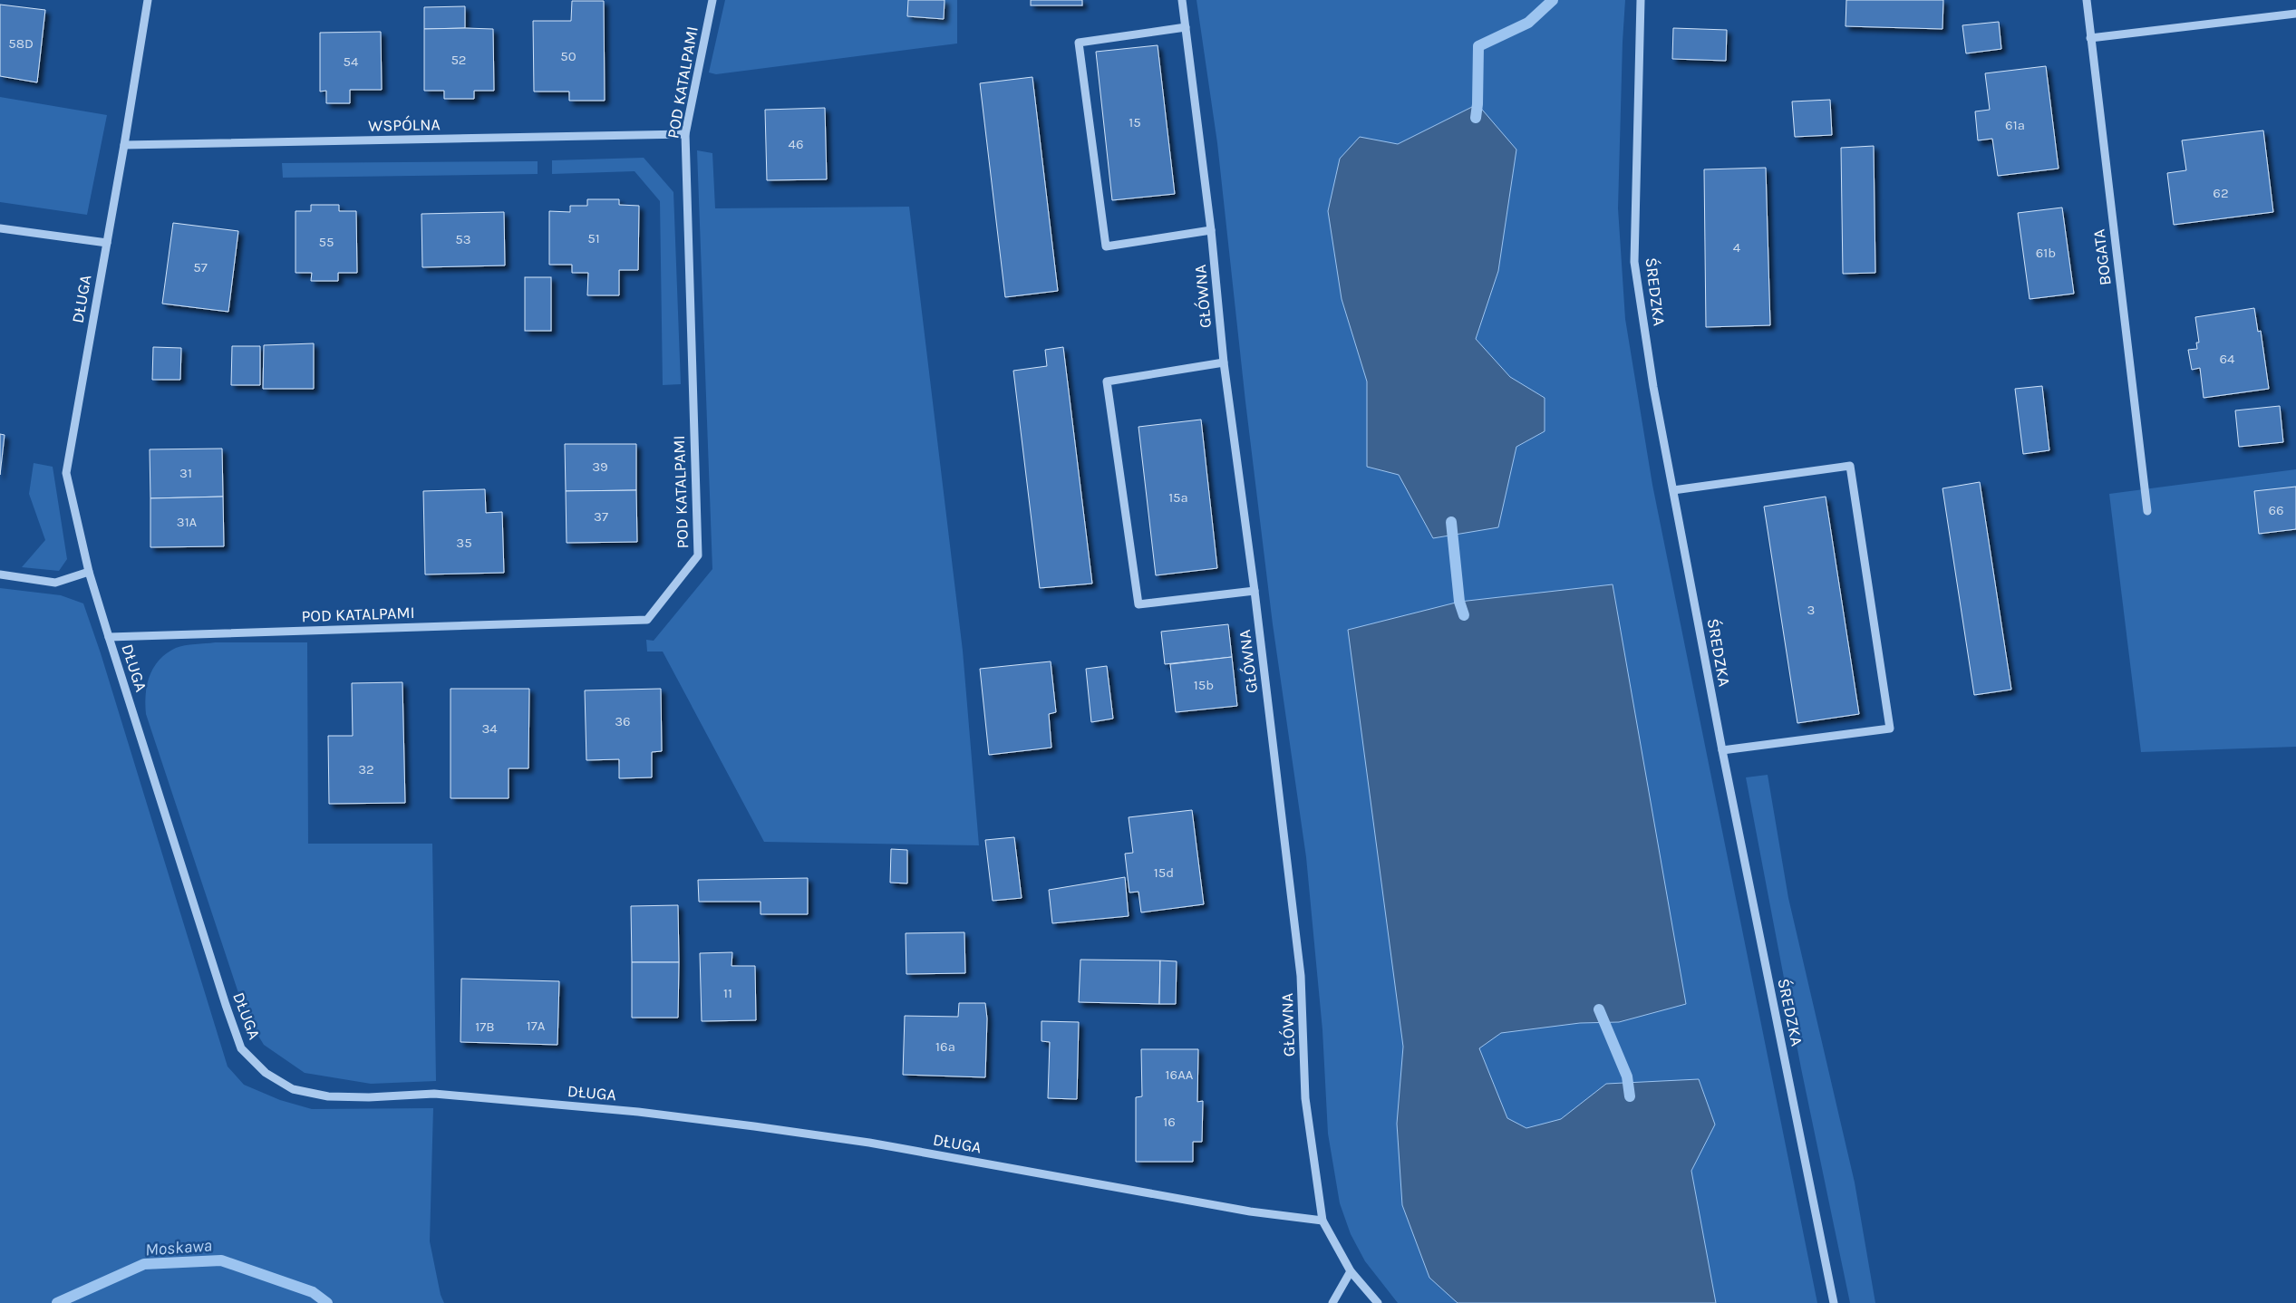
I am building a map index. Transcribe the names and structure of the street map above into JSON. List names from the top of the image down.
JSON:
{
  "streets": {
    "street": [
      "POD KATALPAMI",
      "WSPÓLNA",
      "BOGATA",
      "ŚREDZKA",
      "GŁÓWNA",
      "DŁUGA"
    ]
  },
  "crossings": [
    ["POD KATALPAMI", "WSPÓLNA"],
    ["POD KATALPAMI", "DŁUGA"],
    ["WSPÓLNA", "DŁUGA"],
    ["GŁÓWNA", "DŁUGA"]
  ],
  "water": ["Moskawa"],
  "house_numbers": [
    "58D",
    "50",
    "52",
    "54",
    "15",
    "61a",
    "46",
    "62",
    "51",
    "53",
    "55",
    "4",
    "61b",
    "57",
    "64",
    "39",
    "31",
    "15a",
    "66",
    "37",
    "31A",
    "35",
    "3",
    "15b",
    "36",
    "34",
    "32",
    "15d",
    "11",
    "17A",
    "17B",
    "16a",
    "16AA",
    "16"
  ]
}
